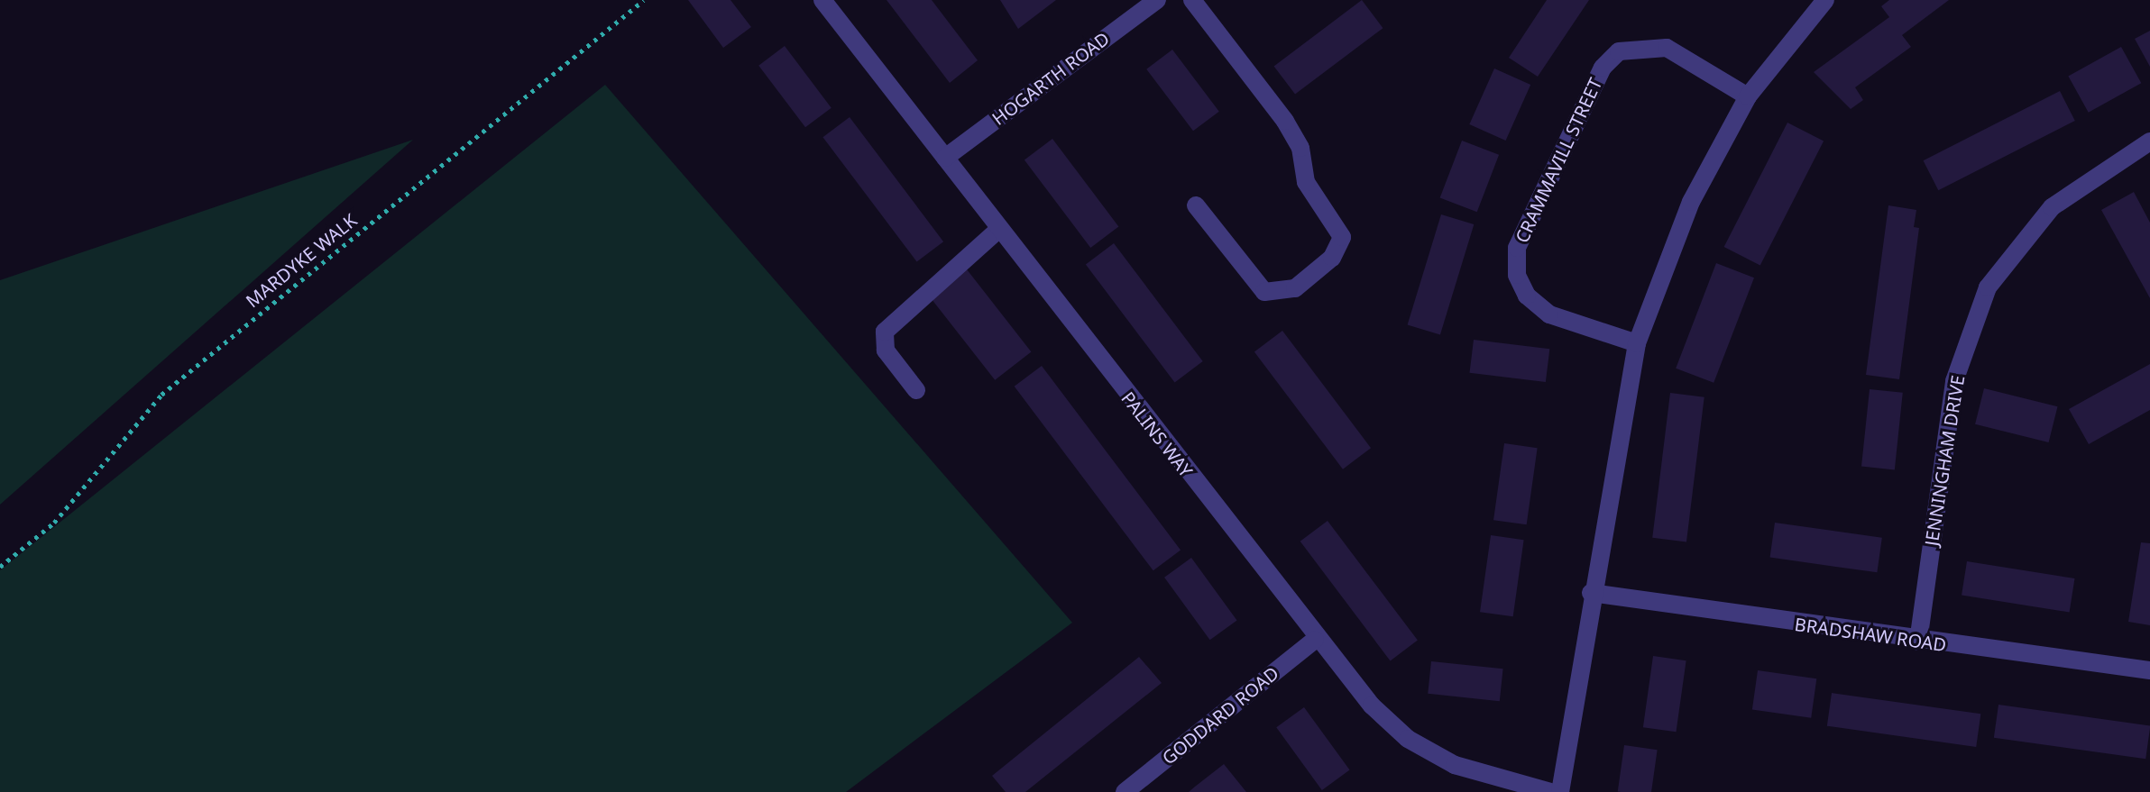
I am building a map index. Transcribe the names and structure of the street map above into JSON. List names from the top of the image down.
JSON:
{
  "streets": {
    "street": [
      "HOGARTH ROAD",
      "CRAMMAVILL STREET",
      "PALINS WAY",
      "JENNINGHAM DRIVE",
      "BRADSHAW ROAD",
      "GODDARD ROAD"
    ],
    "path": ["MARDYKE WALK"]
  },
  "crossings": [
    ["HOGARTH ROAD", "PALINS WAY"],
    ["PALINS WAY", "GODDARD ROAD"],
    ["JENNINGHAM DRIVE", "BRADSHAW ROAD"]
  ]
}
